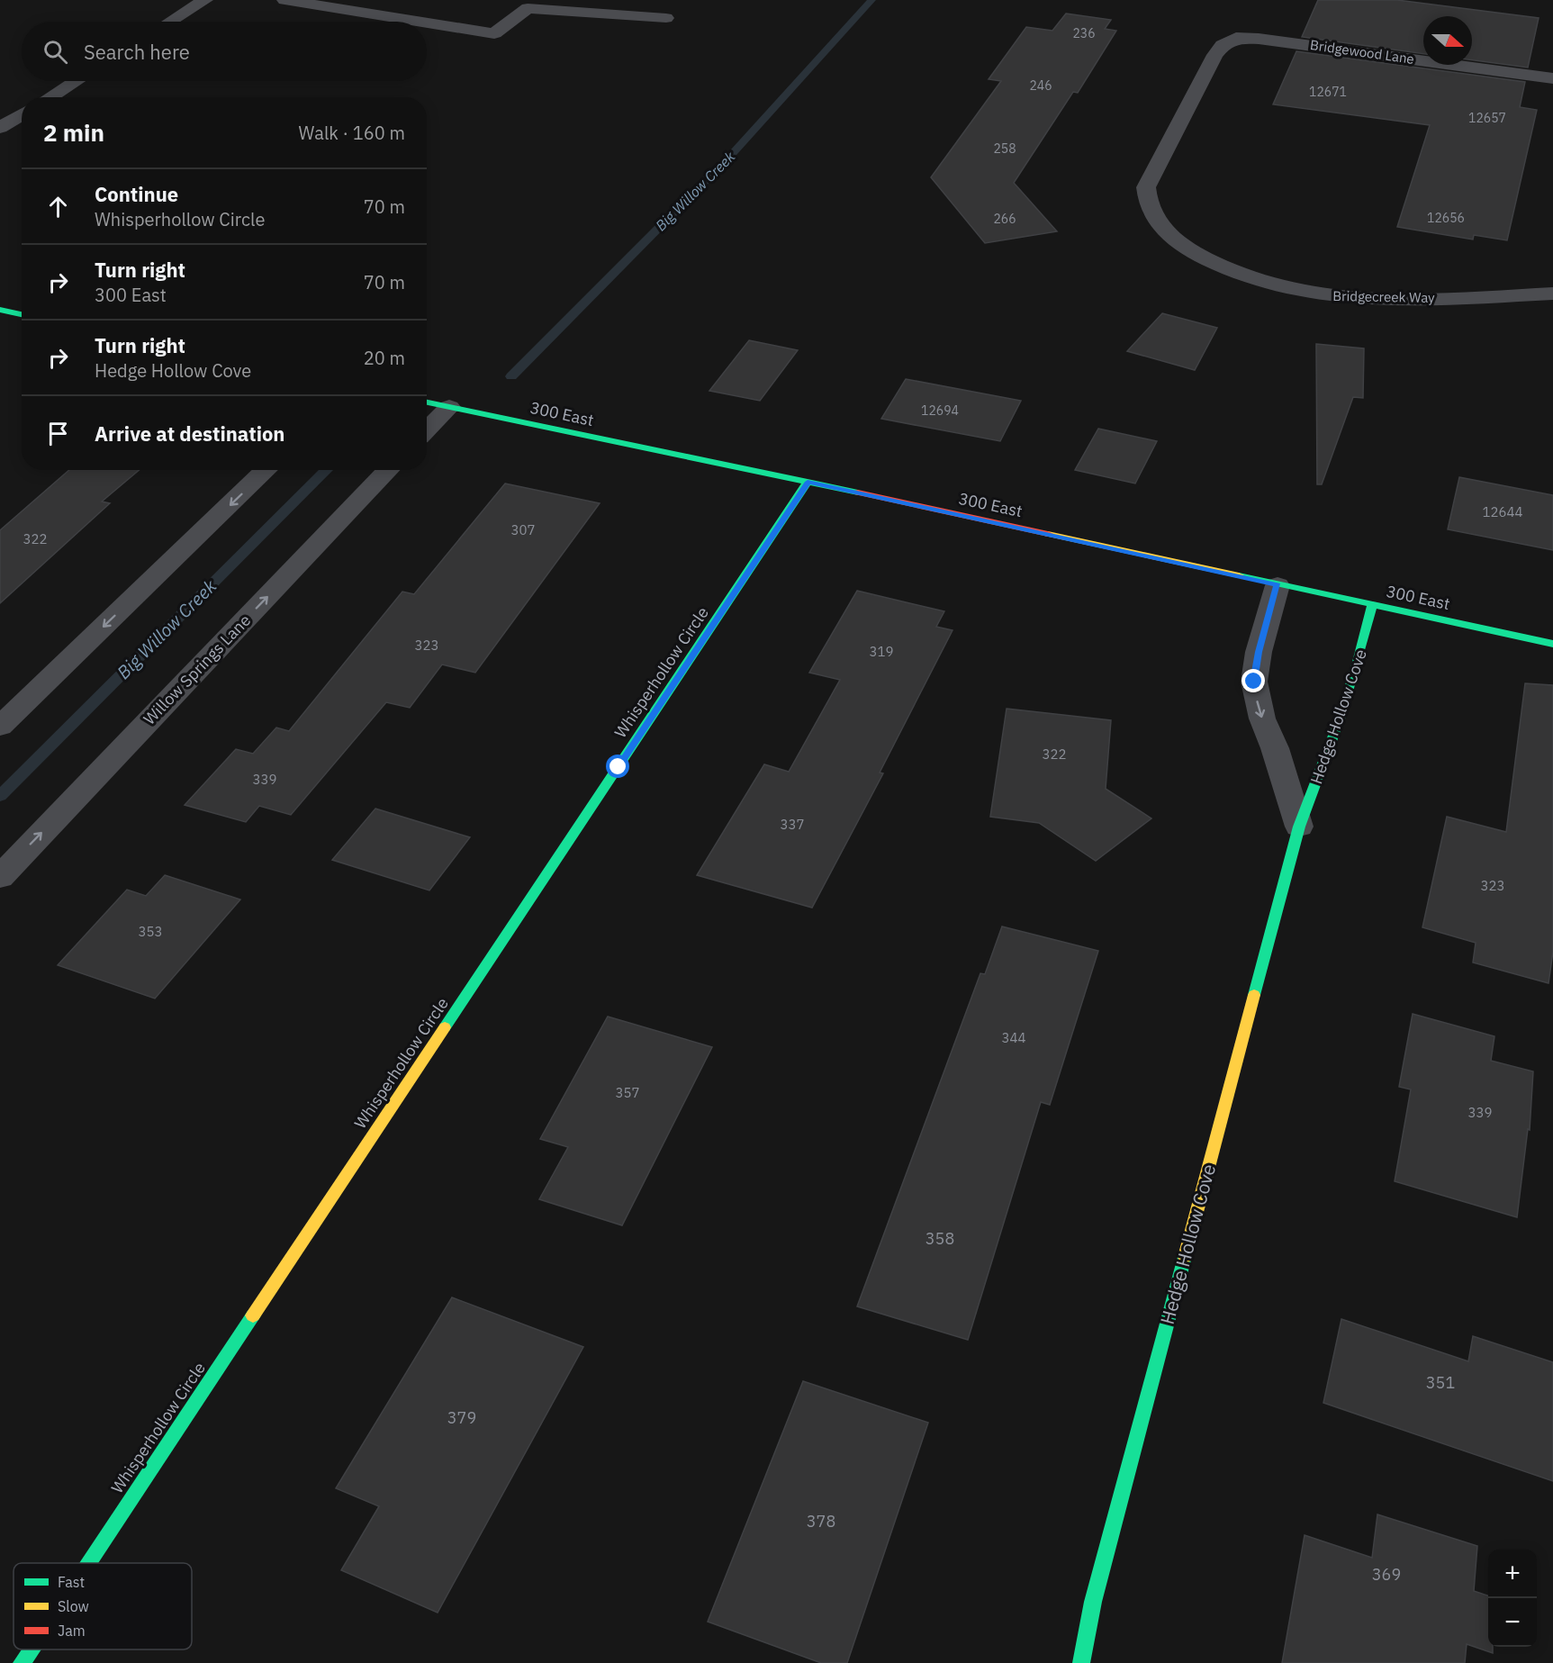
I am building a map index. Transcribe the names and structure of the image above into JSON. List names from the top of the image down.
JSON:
{
  "streets": {
    "street": [
      "Bridgewood Lane",
      "Bridgecreek Way",
      "300 East",
      "Willow Springs Lane",
      "Whisperhollow Circle",
      "Hedge Hollow Cove"
    ]
  },
  "crossings": [
    ["Bridgewood Lane", "Bridgecreek Way"],
    ["300 East", "Whisperhollow Circle"],
    ["300 East", "Hedge Hollow Cove"]
  ],
  "water": ["Big Willow Creek"],
  "house_numbers": [
    "236",
    "246",
    "12671",
    "12657",
    "258",
    "12656",
    "266",
    "12694",
    "12644",
    "307",
    "322",
    "323",
    "319",
    "322",
    "339",
    "337",
    "323",
    "353",
    "344",
    "357",
    "339",
    "358",
    "351",
    "379",
    "378",
    "369"
  ],
  "legend": ["Fast", "Slow", "Jam"],
  "north": "right",
  "page": {
    "search": "Search here",
    "heading": ["2 min", "Walk · 160 m"],
    "list": [
      ["Continue", "Whisperhollow Circle", "70 m"],
      ["Turn right", "300 East", "70 m"],
      ["Turn right", "Hedge Hollow Cove", "20 m"],
      "Arrive at destination"
    ],
    "map_buttons": ["+", "−"]
  }
}
